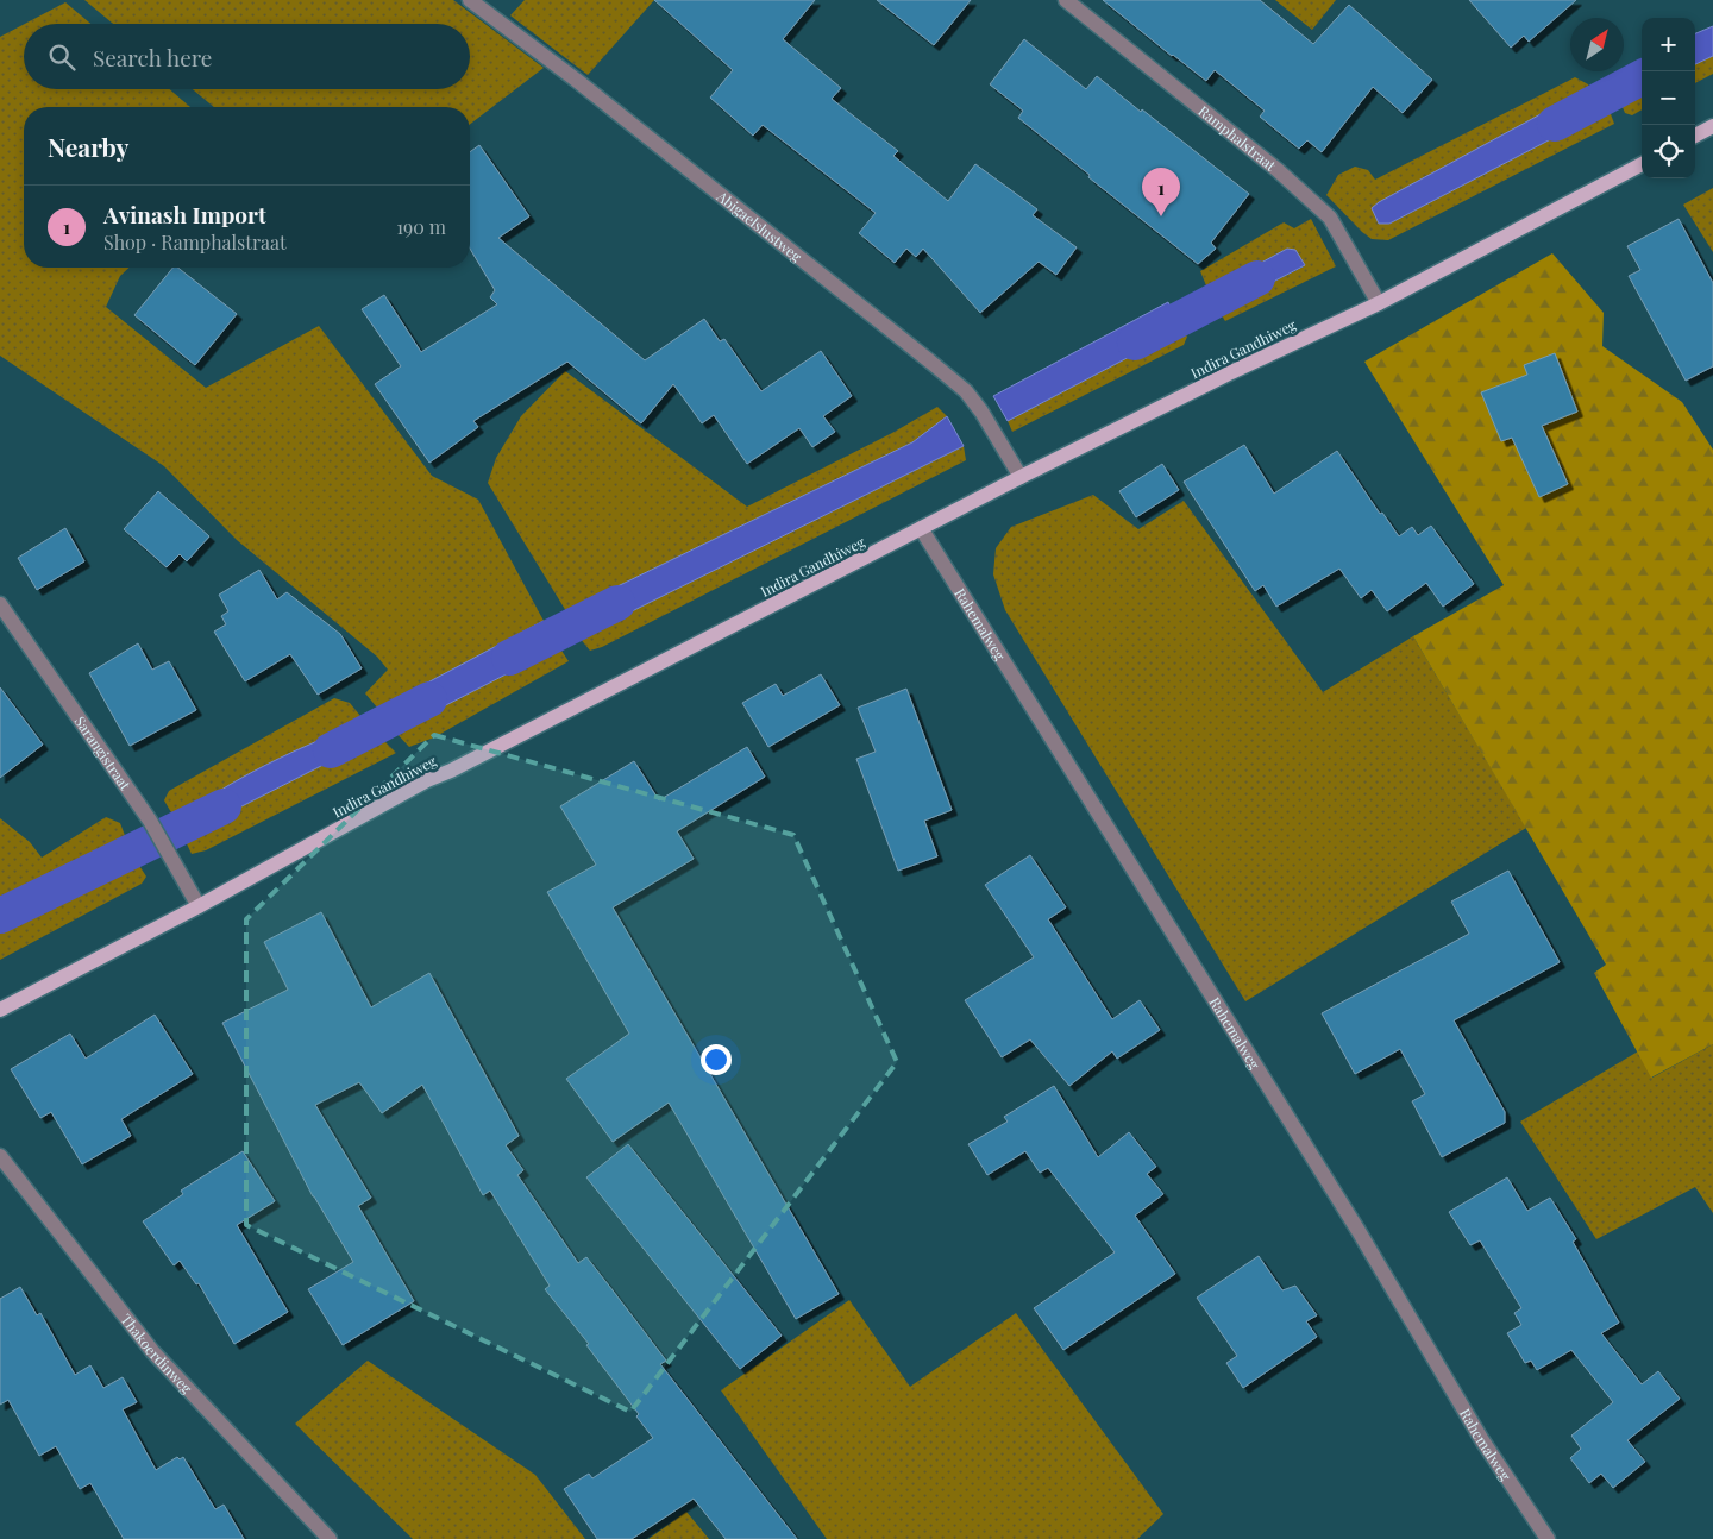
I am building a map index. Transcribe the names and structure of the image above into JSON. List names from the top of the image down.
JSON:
{
  "streets": {
    "main road": ["Indira Gandhiweg"],
    "street": [
      "Ramphalstraat",
      "Abigaelslustweg",
      "Rahemalweg",
      "Sarangistraat",
      "Thakoerdinweg"
    ]
  },
  "crossings": [
    ["Ramphalstraat", "Indira Gandhiweg"],
    ["Abigaelslustweg", "Indira Gandhiweg"],
    ["Indira Gandhiweg", "Rahemalweg"],
    ["Indira Gandhiweg", "Sarangistraat"]
  ],
  "north": "top right",
  "page": {
    "map_buttons": ["+", "−"],
    "search": "Search here",
    "heading": "Nearby",
    "pins": "1",
    "list": [
      {
        "mark": "1",
        "name": "Avinash Import",
        "note": "Shop · Ramphalstraat",
        "value": "190 m"
      }
    ]
  }
}
